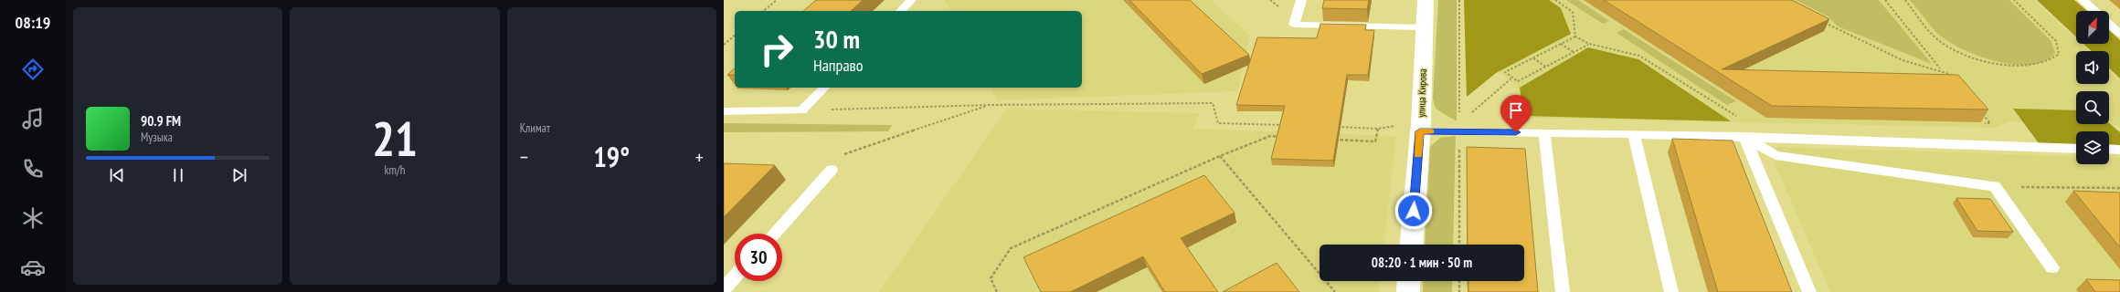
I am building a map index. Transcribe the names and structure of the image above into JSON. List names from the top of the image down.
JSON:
{
  "streets": {
    "street": ["улица Кирова"]
  },
  "north": "top right",
  "page": {
    "tabs": "08:19",
    "tile": [
      ["21", "km/h"],
      "Климат"
    ],
    "turn": ["30 m", "Направо"],
    "song": ["90.9 FM", "Музыка"],
    "heat": ["−", "19°", "+"],
    "limit": "30",
    "trip": "08:20 · 1 мин · 50 m"
  }
}
